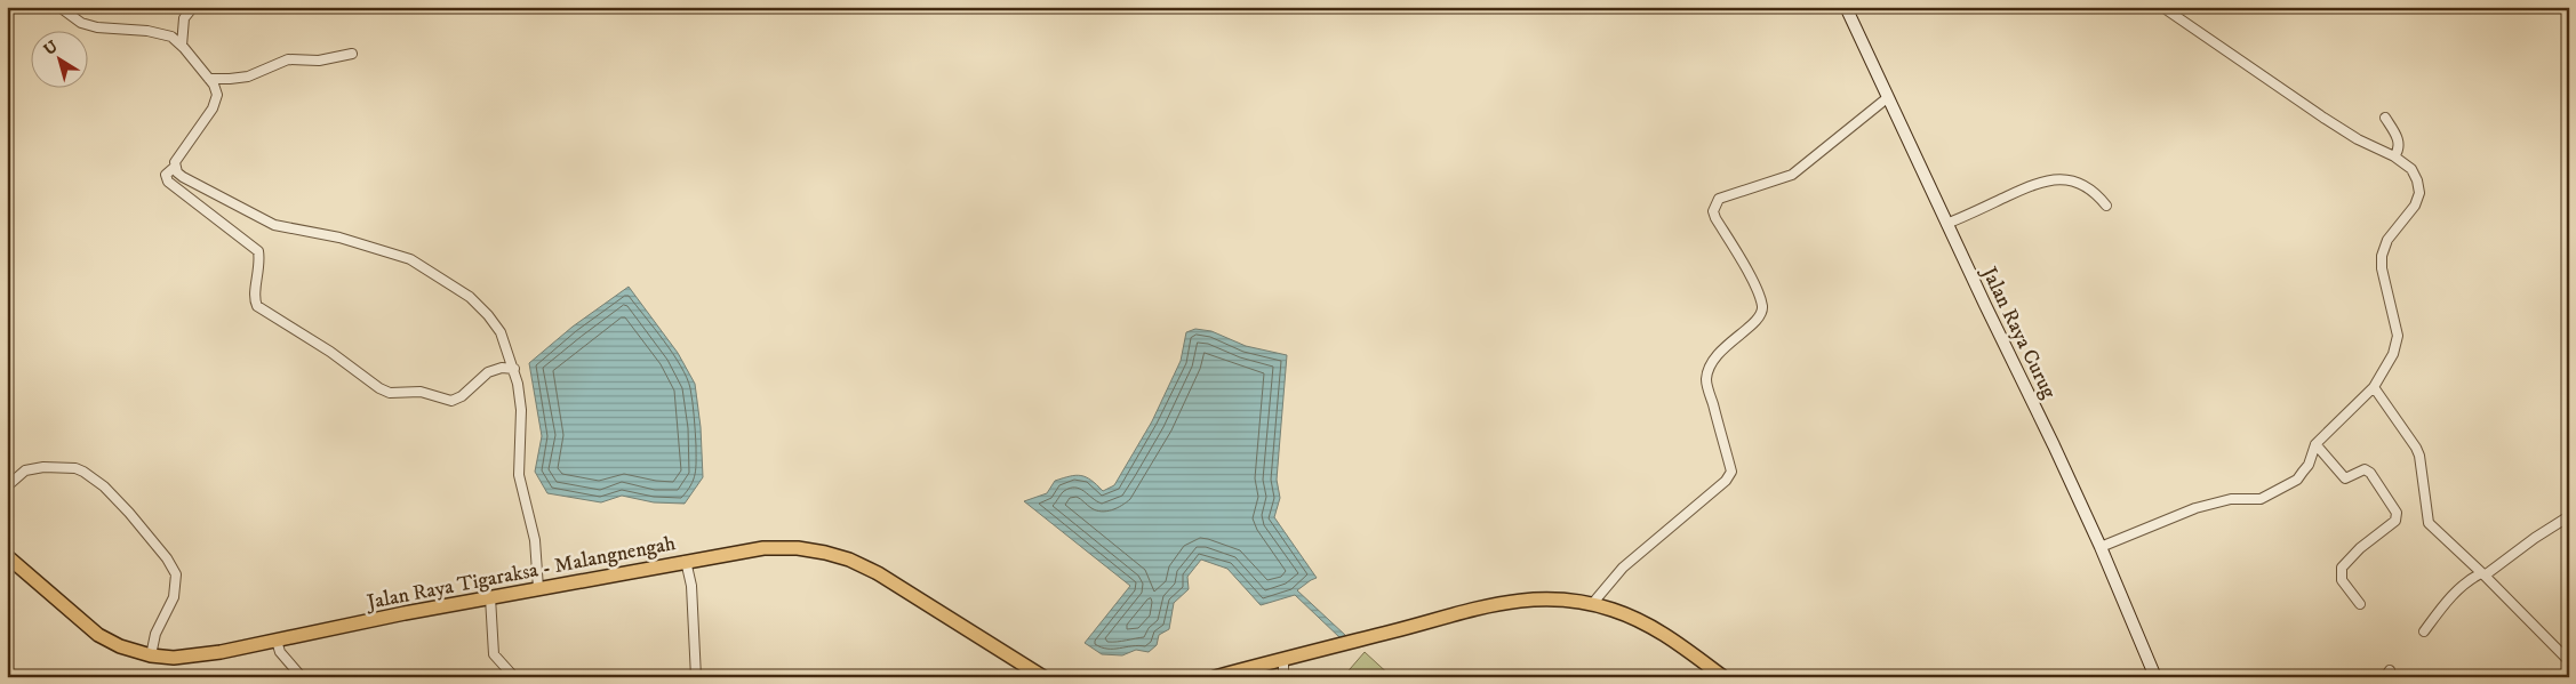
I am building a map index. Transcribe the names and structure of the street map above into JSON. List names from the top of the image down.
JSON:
{
  "streets": {
    "main road": ["Jalan Raya Tigaraksa - Malangnengah"],
    "street": ["Jalan Raya Curug"]
  },
  "north": "top left"
}
